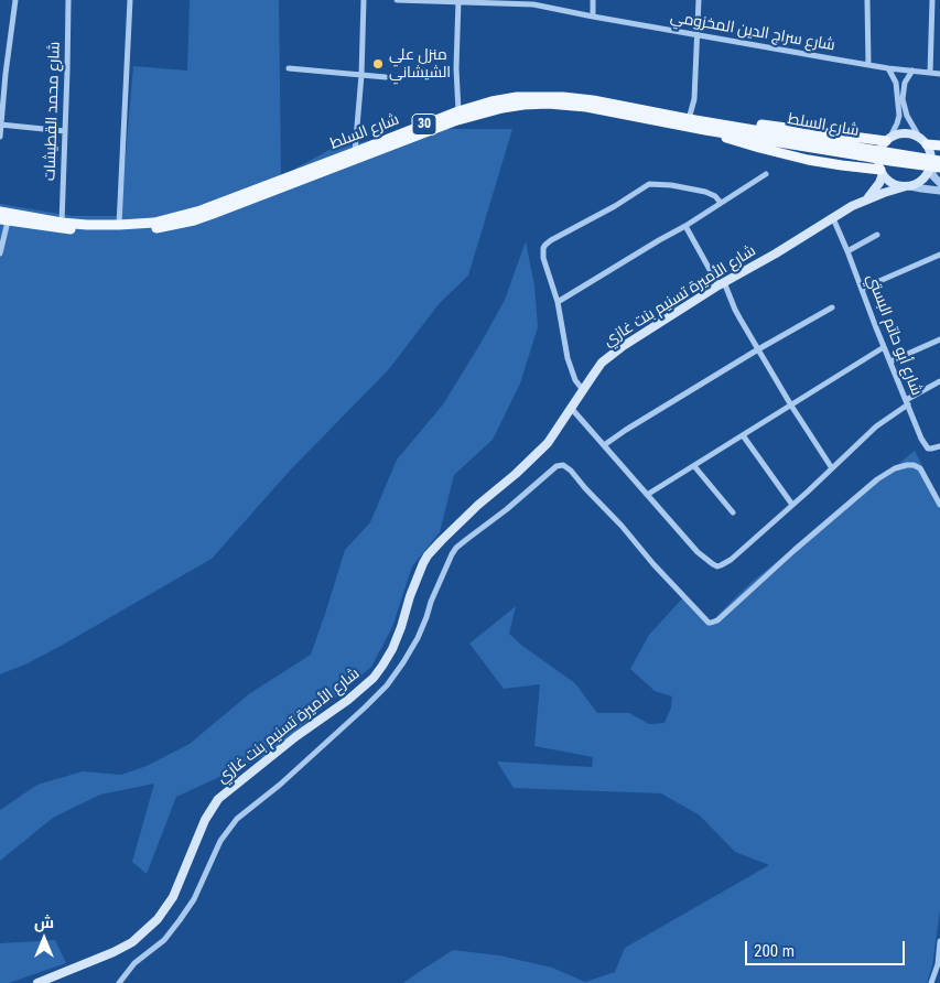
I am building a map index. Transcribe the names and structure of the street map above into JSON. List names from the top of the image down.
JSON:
{
  "streets": {
    "main road": ["30", "شارع السلط", "شارع الأميرة تسنيم بنت غازي"],
    "street": ["شارع سراج الدين المخزومي", "شارع محمد القطيشات", "شارع أبو حاتم البستي"]
  },
  "crossings": [
    ["شارع محمد القطيشات", "شارع السلط"],
    ["شارع الأميرة تسنيم بنت غازي", "شارع أبو حاتم البستي"]
  ],
  "places": ["منزل علي الشيشاني"],
  "scale_bar": "200 m",
  "north": "top"
}
